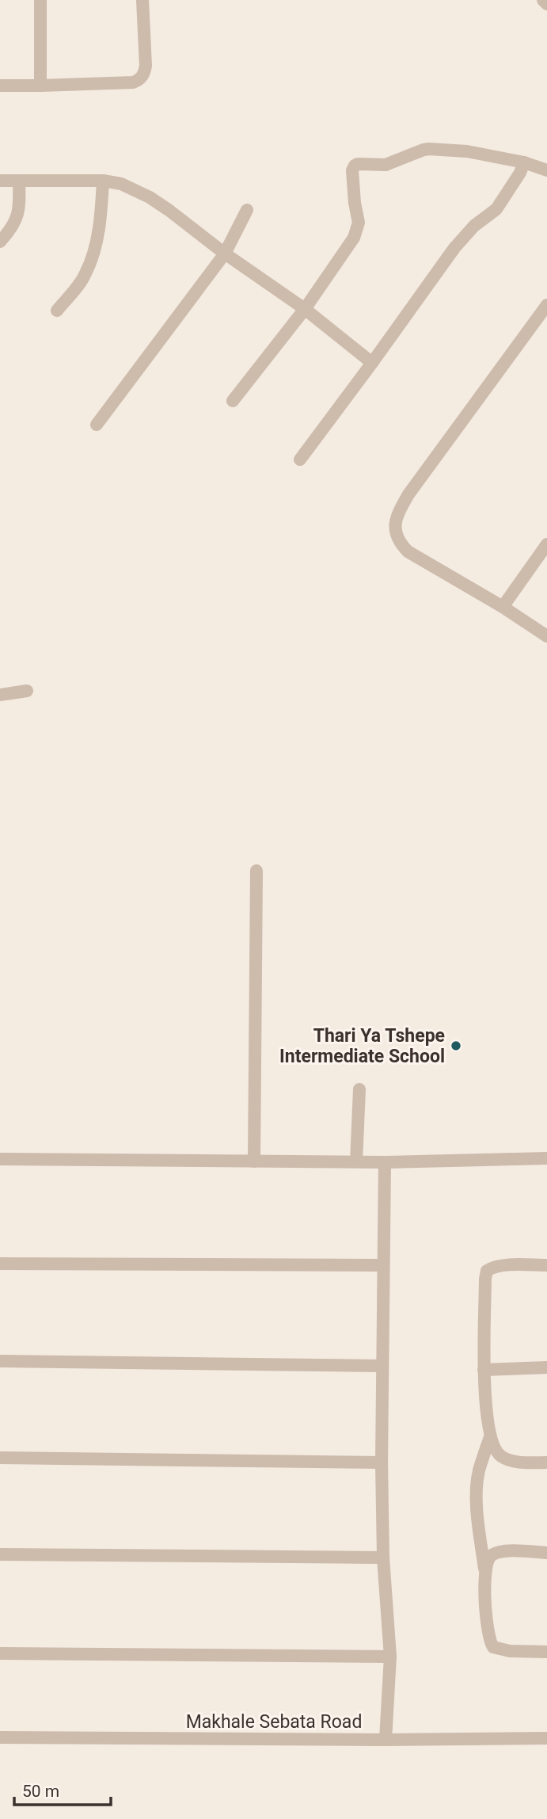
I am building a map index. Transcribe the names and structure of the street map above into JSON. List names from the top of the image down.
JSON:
{
  "streets": {
    "street": ["Makhale Sebata Road"]
  },
  "places": ["Thari Ya Tshepe Intermediate School"],
  "scale_bar": "50 m"
}
